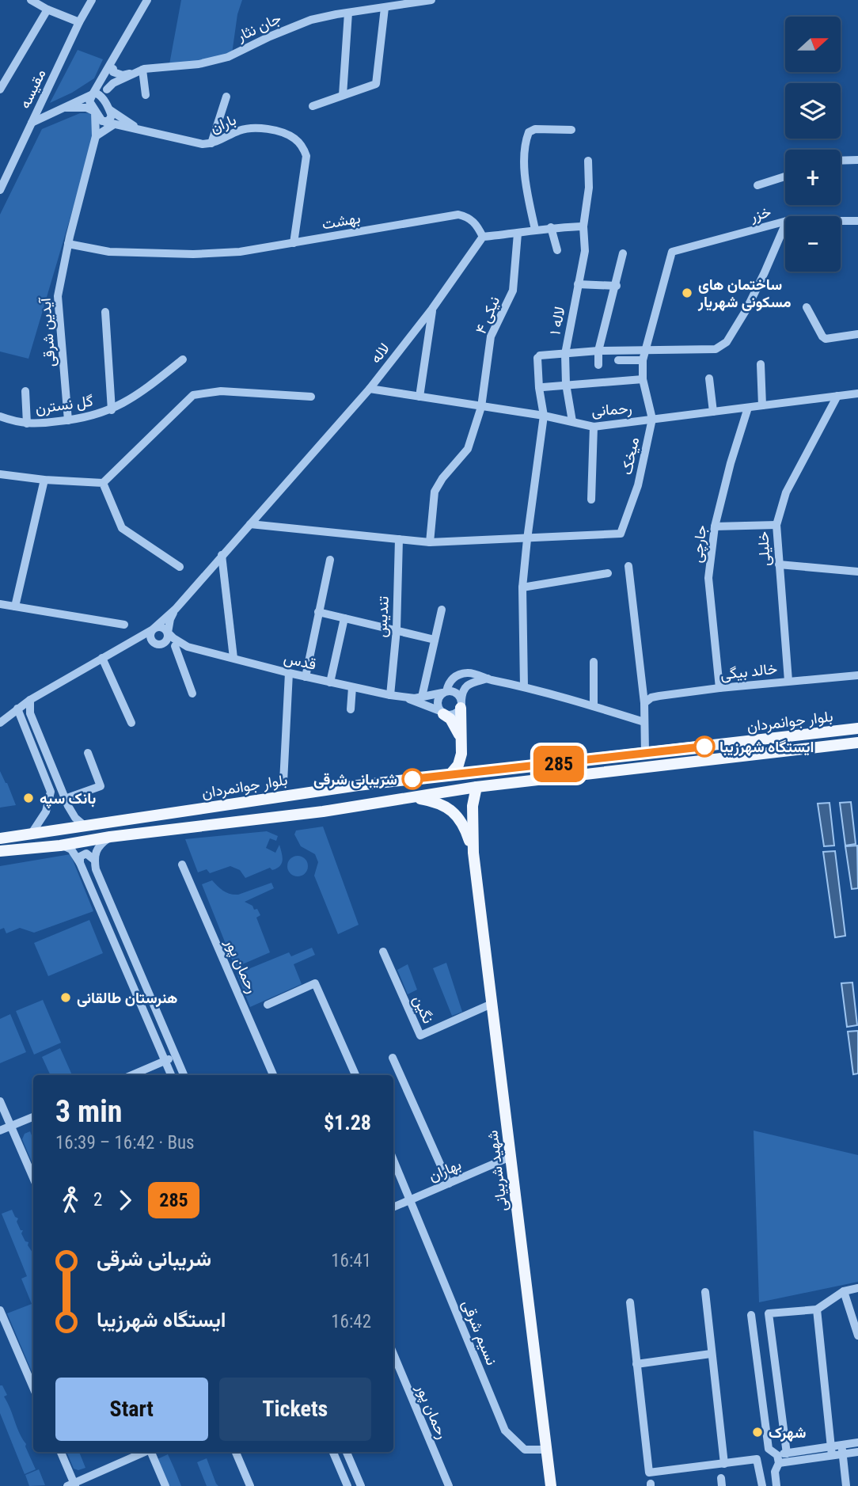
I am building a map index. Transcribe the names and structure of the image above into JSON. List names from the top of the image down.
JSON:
{
  "streets": {
    "main road": ["بلوار جوانمردان", "شهید شربیانی"],
    "street": [
      "جان نثار",
      "مقیسه",
      "باران",
      "خزر",
      "بهشت",
      "نیکی ۴",
      "لاله ۱",
      "آیدین شرقی",
      "لاله",
      "گل نسترن",
      "رحمانی",
      "میخک",
      "جارچی",
      "خلیلی",
      "تندیس",
      "قدس",
      "خالد بیگی",
      "رحمان پور",
      "نگین",
      "بهاران",
      "نسیم شرقی"
    ]
  },
  "crossings": [
    ["باران", "بهشت"],
    ["خزر", "میخک"],
    ["بهشت", "آیدین شرقی"],
    ["بهشت", "لاله"],
    ["نیکی ۴", "رحمانی"],
    ["لاله ۱", "رحمانی"],
    ["آیدین شرقی", "گل نسترن"],
    ["لاله", "رحمانی"],
    ["لاله", "قدس"],
    ["رحمانی", "میخک"],
    ["رحمانی", "جارچی"],
    ["رحمانی", "خلیلی"],
    ["جارچی", "خالد بیگی"],
    ["خلیلی", "خالد بیگی"],
    ["تندیس", "قدس"],
    ["بلوار جوانمردان", "شهید شربیانی"],
    ["نگین", "شهید شربیانی"],
    ["بهاران", "شهید شربیانی"],
    ["بهاران", "نسیم شرقی"],
    ["شهید شربیانی", "نسیم شرقی"]
  ],
  "places": [
    "ساختمان های مسکونی شهریار",
    "ایستگاه شهرزیبا",
    "شریبانی شرقی",
    "بانک سپه",
    "هنرستان طالقانی",
    "شهرک"
  ],
  "lines": ["bus line 285"],
  "north": "right",
  "page": {
    "on_map": "285",
    "map_buttons": ["+", "−"],
    "heading": ["3 min", "16:39 – 16:42 · Bus", "$1.28"],
    "legs": ["2", "285"],
    "list": [
      {
        "name": "شریبانی شرقی",
        "value": "16:41"
      },
      {
        "name": "ایستگاه شهرزیبا",
        "value": "16:42"
      }
    ],
    "buttons": ["Start", "Tickets"]
  }
}
